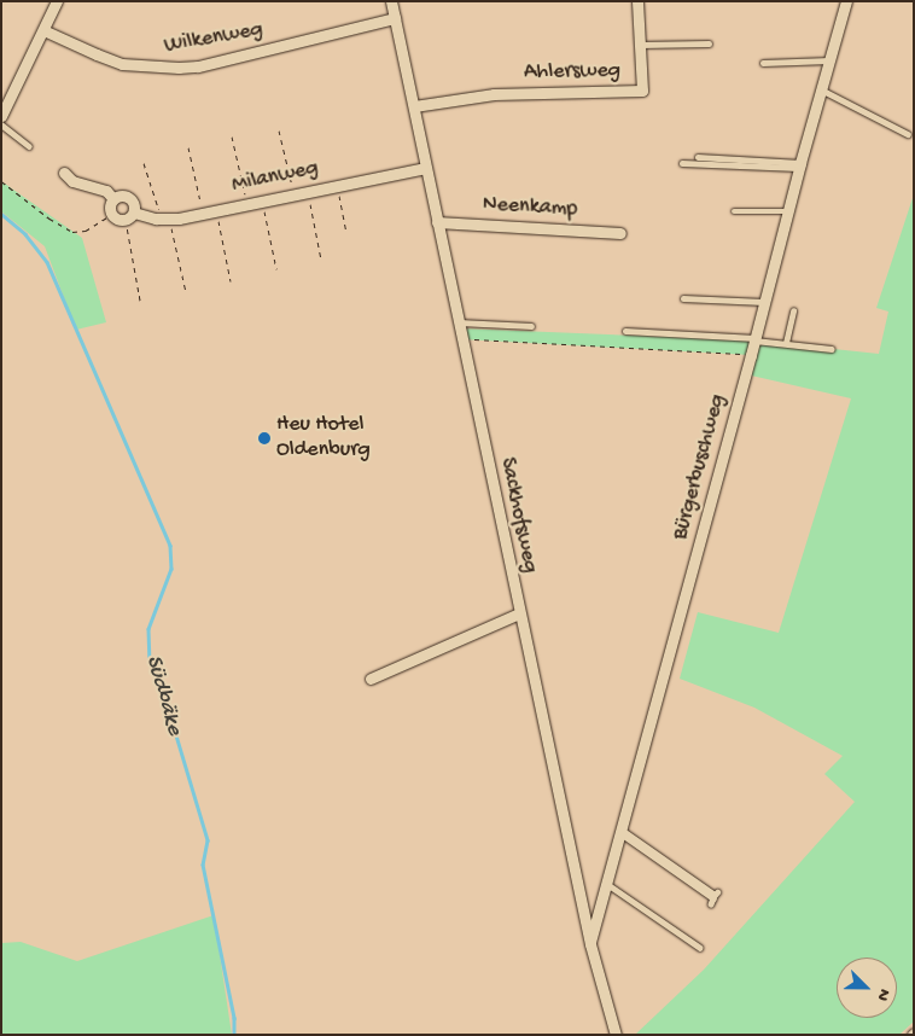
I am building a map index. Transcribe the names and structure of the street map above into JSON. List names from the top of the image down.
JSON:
{
  "streets": {
    "street": [
      "Wilkenweg",
      "Ahlersweg",
      "Milanweg",
      "Neenkamp",
      "Bürgerbuschweg",
      "Sackhofsweg"
    ]
  },
  "crossings": [
    ["Wilkenweg", "Sackhofsweg"],
    ["Ahlersweg", "Sackhofsweg"],
    ["Milanweg", "Sackhofsweg"],
    ["Neenkamp", "Sackhofsweg"],
    ["Bürgerbuschweg", "Sackhofsweg"]
  ],
  "water": ["Südbäke"],
  "places": ["Heu Hotel Oldenburg"],
  "north": "bottom right"
}
